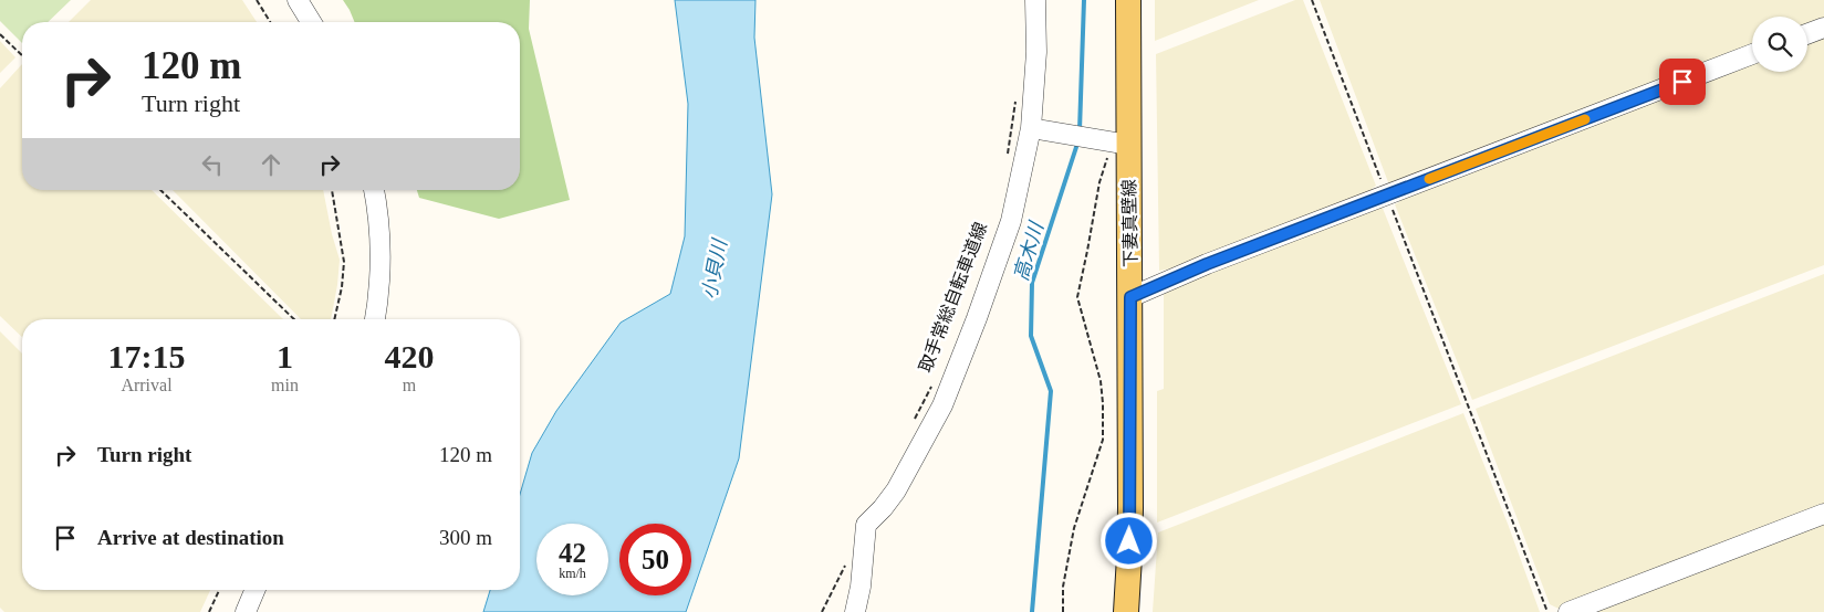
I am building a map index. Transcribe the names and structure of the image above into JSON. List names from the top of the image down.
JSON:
{
  "streets": {
    "main road": ["下妻真壁線"],
    "path": ["取手常総自転車道線"]
  },
  "water": ["高木川", "小貝川"],
  "page": {
    "turn": ["120 m", "Turn right"],
    "eta": [
      "17:15",
      "Arrival",
      "1",
      "min",
      "420",
      "m"
    ],
    "list": [
      {
        "name": "Turn right",
        "value": "120 m"
      },
      {
        "name": "Arrive at destination",
        "value": "300 m"
      }
    ],
    "speed": "42 km/h",
    "limit": "50"
  }
}
